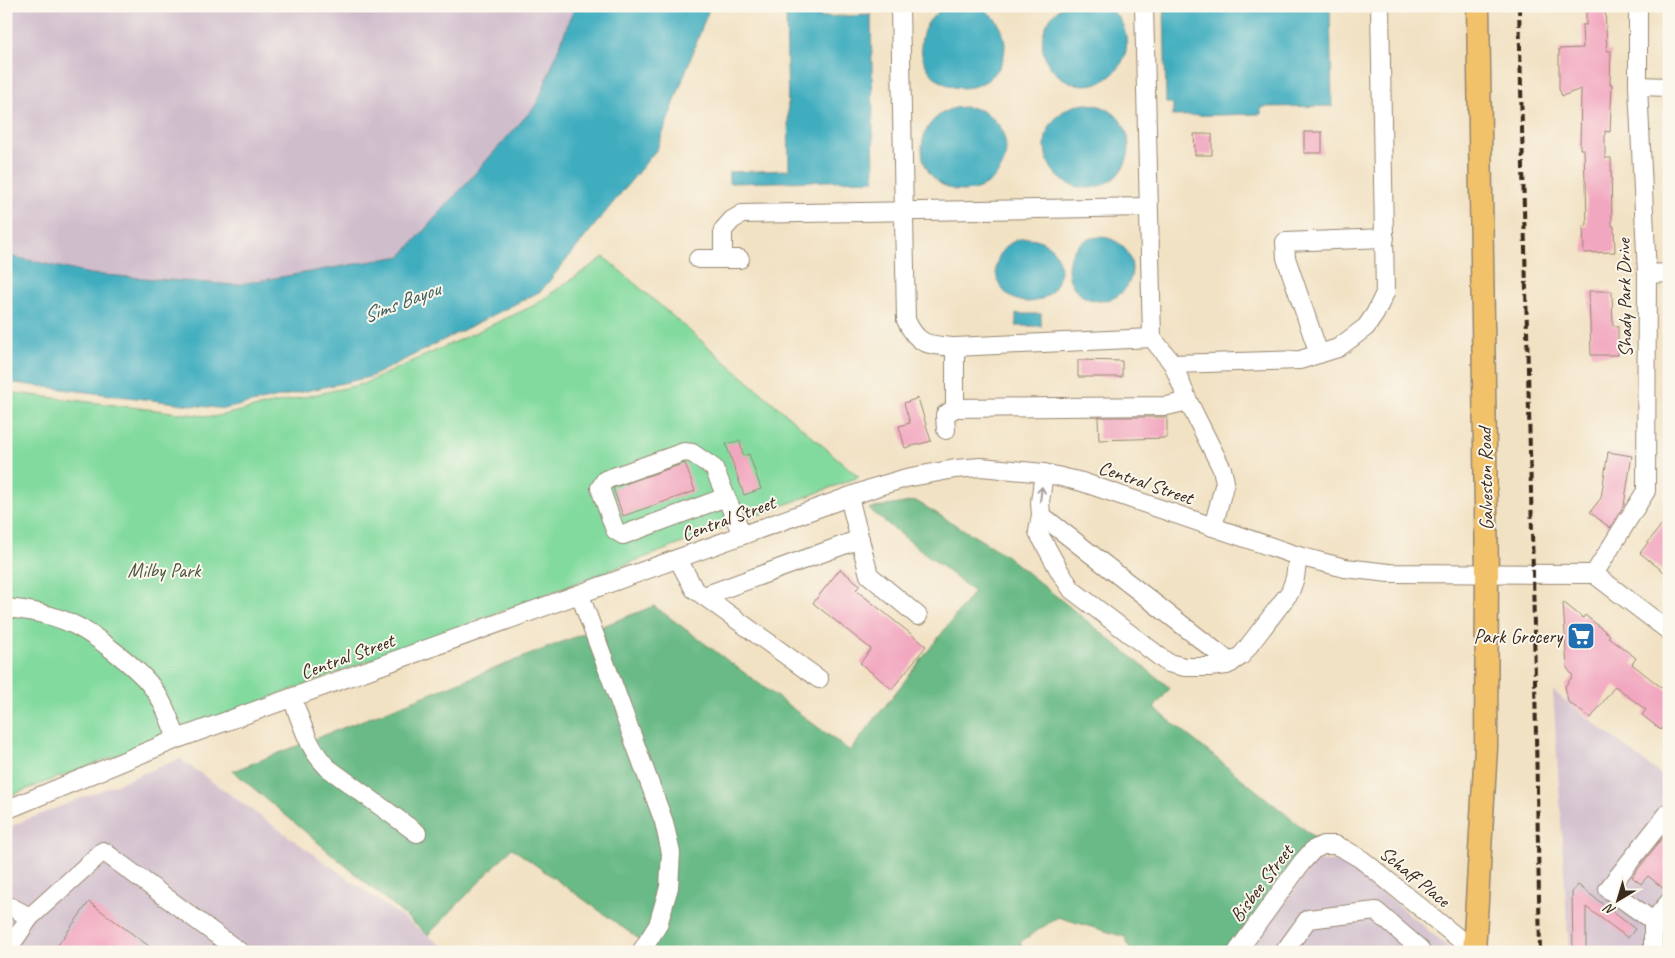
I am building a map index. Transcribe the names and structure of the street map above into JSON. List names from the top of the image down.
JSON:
{
  "streets": {
    "main road": ["Galveston Road"],
    "street": [
      "Shady Park Drive",
      "Central Street",
      "Schaff Place",
      "Bisbee Street"
    ]
  },
  "crossings": [
    ["Shady Park Drive", "Central Street"],
    ["Galveston Road", "Central Street"],
    ["Galveston Road", "Schaff Place"],
    ["Schaff Place", "Bisbee Street"]
  ],
  "water": ["Sims Bayou"],
  "parks": ["Milby Park"],
  "places": {
    "supermarket": ["Park Grocery"]
  },
  "north": "bottom left"
}
